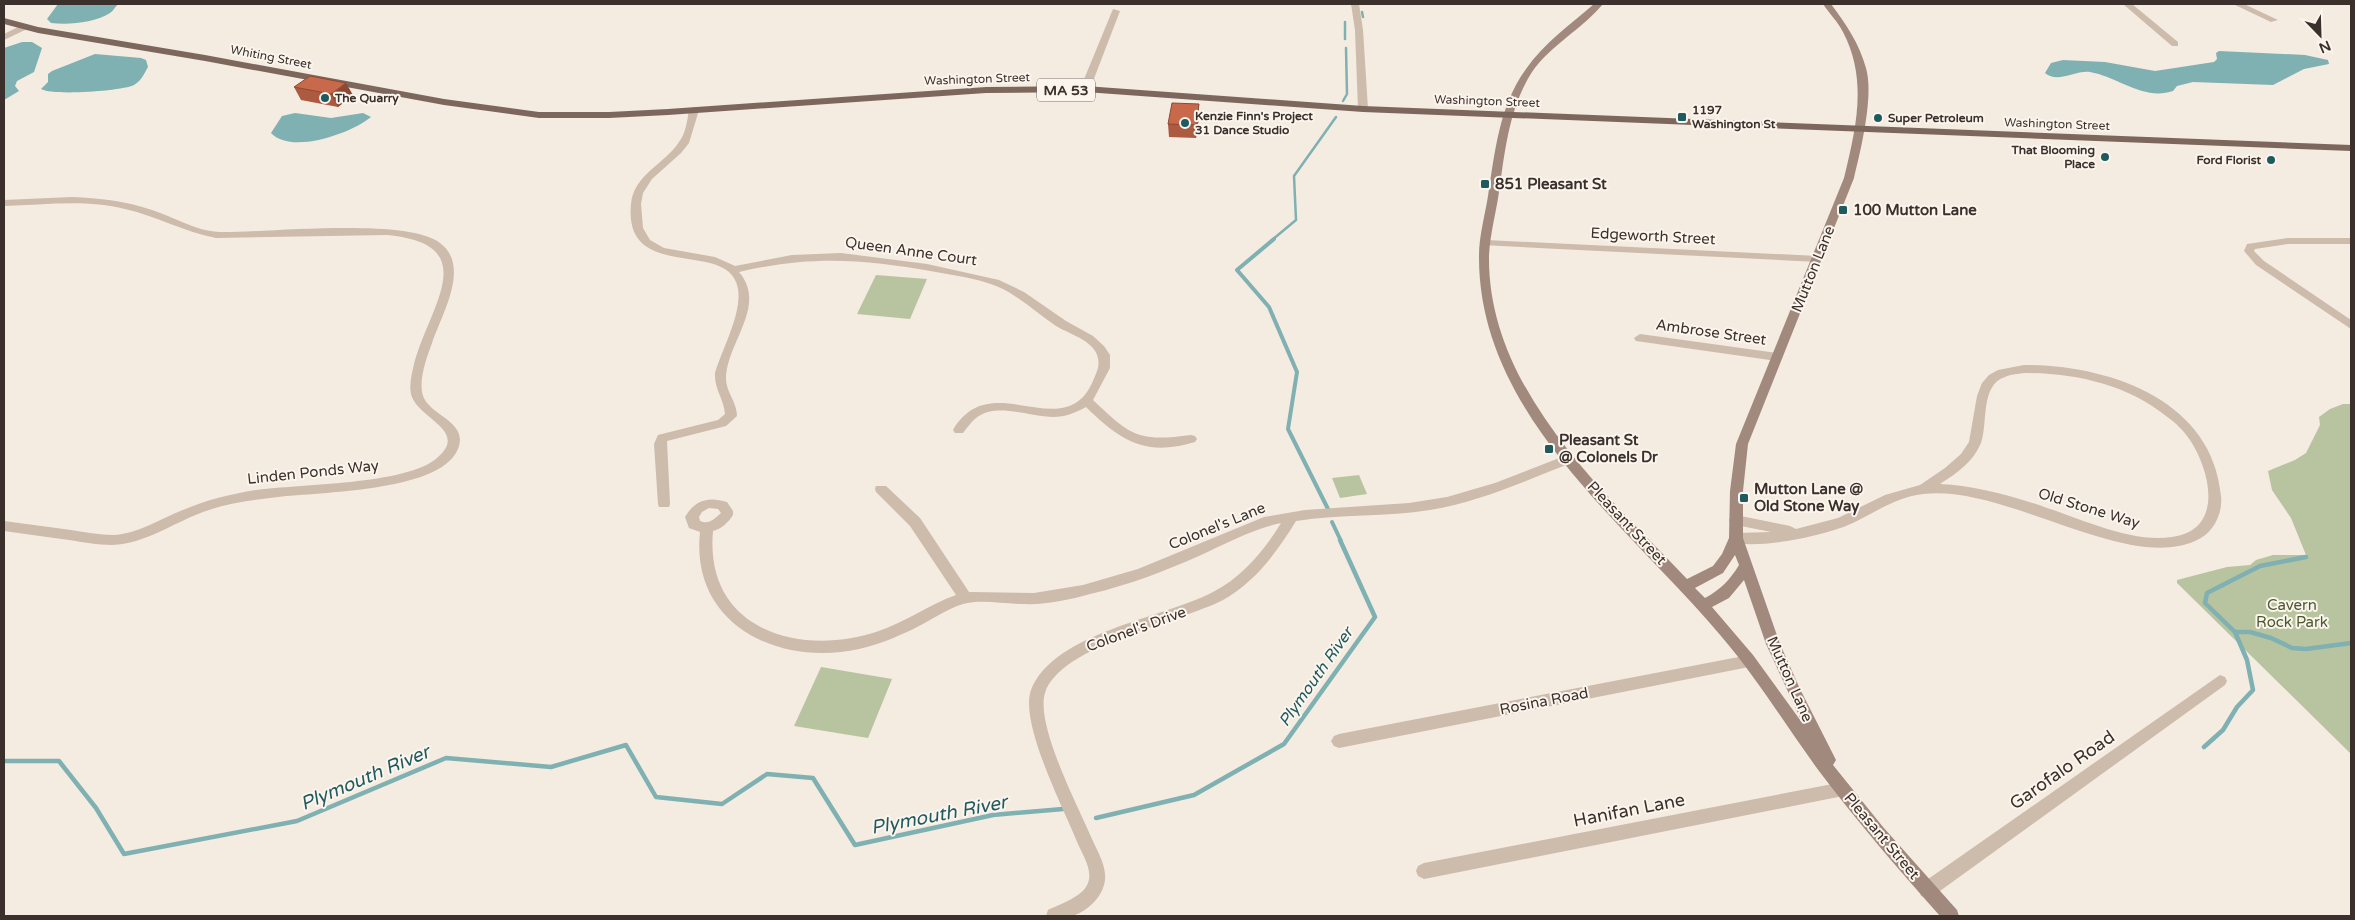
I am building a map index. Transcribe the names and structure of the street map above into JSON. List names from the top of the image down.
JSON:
{
  "streets": {
    "main road": ["Whiting Street", "Washington Street", "MA 53"],
    "street": [
      "Edgeworth Street",
      "Queen Anne Court",
      "Mutton Lane",
      "Ambrose Street",
      "Linden Ponds Way",
      "Old Stone Way",
      "Pleasant Street",
      "Colonel's Lane",
      "Colonel's Drive",
      "Rosina Road",
      "Garofalo Road",
      "Hanifan Lane"
    ]
  },
  "crossings": [
    ["Whiting Street", "Washington Street"],
    ["Washington Street", "Mutton Lane"],
    ["Washington Street", "Pleasant Street"],
    ["Edgeworth Street", "Mutton Lane"],
    ["Edgeworth Street", "Pleasant Street"],
    ["Mutton Lane", "Ambrose Street"],
    ["Mutton Lane", "Old Stone Way"],
    ["Mutton Lane", "Pleasant Street"],
    ["Mutton Lane", "Hanifan Lane"],
    ["Pleasant Street", "Colonel's Lane"],
    ["Pleasant Street", "Rosina Road"],
    ["Pleasant Street", "Garofalo Road"],
    ["Pleasant Street", "Hanifan Lane"],
    ["Colonel's Lane", "Colonel's Drive"]
  ],
  "water": ["Plymouth River"],
  "parks": ["Cavern Rock Park"],
  "places": {
    "other": [
      "The Quarry",
      "Super Petroleum",
      "Kenzie Finn's Project 31 Dance Studio",
      "That Blooming Place",
      "Ford Florist"
    ],
    "transit": [
      "1197 Washington St",
      "851 Pleasant St",
      "100 Mutton Lane",
      "Pleasant St @ Colonels Dr",
      "Mutton Lane @ Old Stone Way"
    ]
  },
  "north": "bottom right"
}
